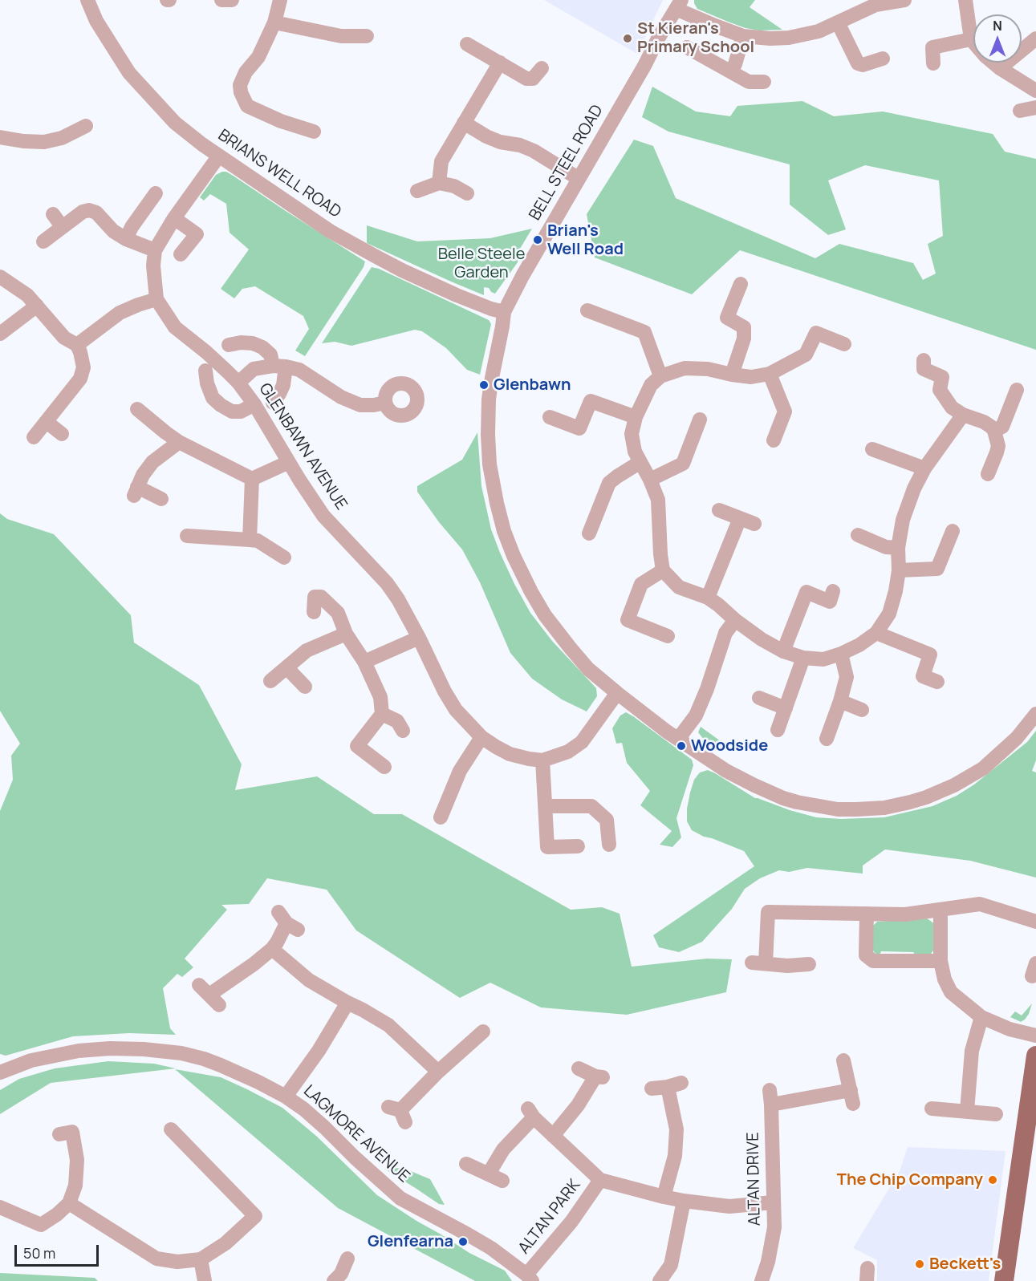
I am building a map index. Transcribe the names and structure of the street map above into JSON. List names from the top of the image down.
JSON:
{
  "streets": {
    "street": [
      "BELL STEEL ROAD",
      "BRIANS WELL ROAD",
      "GLENBAWN AVENUE",
      "LAGMORE AVENUE",
      "ALTAN DRIVE",
      "ALTAN PARK"
    ]
  },
  "crossings": [
    ["BELL STEEL ROAD", "BRIANS WELL ROAD"],
    ["BRIANS WELL ROAD", "GLENBAWN AVENUE"],
    ["LAGMORE AVENUE", "ALTAN PARK"]
  ],
  "parks": ["Belle Steele Garden"],
  "places": [
    "St Kieran's Primary School",
    "Brian's Well Road",
    "Glenbawn",
    "Woodside",
    "The Chip Company",
    "Glenfearna",
    "Beckett's"
  ],
  "scale_bar": "50 m",
  "north": "top"
}
